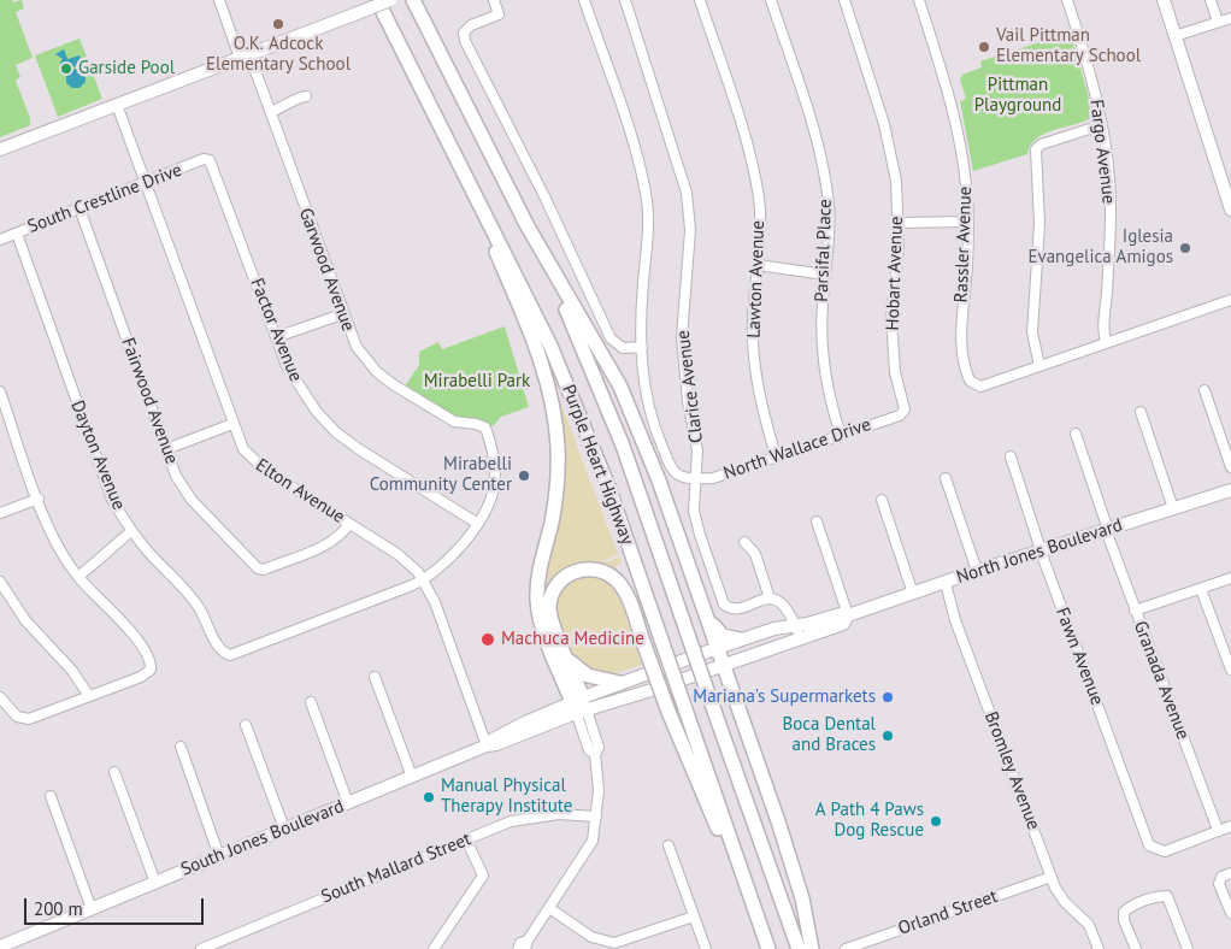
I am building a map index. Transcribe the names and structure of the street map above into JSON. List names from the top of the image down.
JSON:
{
  "streets": {
    "highway": ["Purple Heart Highway"],
    "main road": ["North Jones Boulevard", "South Jones Boulevard"],
    "street": [
      "Fargo Avenue",
      "South Crestline Drive",
      "Rassler Avenue",
      "Parsifal Place",
      "Garwood Avenue",
      "Hobart Avenue",
      "Lawton Avenue",
      "Factor Avenue",
      "Clarice Avenue",
      "Fairwood Avenue",
      "North Wallace Drive",
      "Dayton Avenue",
      "Elton Avenue",
      "Fawn Avenue",
      "Granada Avenue",
      "Bromley Avenue",
      "South Mallard Street",
      "Orland Street"
    ]
  },
  "crossings": [
    ["South Crestline Drive", "Factor Avenue"],
    ["South Crestline Drive", "Fairwood Avenue"],
    ["South Crestline Drive", "Dayton Avenue"],
    ["South Crestline Drive", "Elton Avenue"],
    ["Parsifal Place", "North Wallace Drive"],
    ["Garwood Avenue", "Factor Avenue"],
    ["Hobart Avenue", "North Wallace Drive"],
    ["Lawton Avenue", "North Wallace Drive"],
    ["Clarice Avenue", "North Wallace Drive"],
    ["Fairwood Avenue", "Elton Avenue"],
    ["Dayton Avenue", "Elton Avenue"],
    ["Elton Avenue", "South Jones Boulevard"],
    ["North Jones Boulevard", "Fawn Avenue"],
    ["North Jones Boulevard", "Granada Avenue"],
    ["North Jones Boulevard", "Bromley Avenue"],
    ["North Jones Boulevard", "South Jones Boulevard"],
    ["Fawn Avenue", "Granada Avenue"],
    ["Bromley Avenue", "Orland Street"]
  ],
  "parks": ["Pittman Playground", "Mirabelli Park"],
  "places": [
    "O.K. Adcock Elementary School",
    "Vail Pittman Elementary School",
    "Garside Pool",
    "Iglesia Evangelica Amigos",
    "Mirabelli Community Center",
    "Machuca Medicine",
    "Mariana's Supermarkets",
    "Boca Dental and Braces",
    "Manual Physical Therapy Institute",
    "A Path 4 Paws Dog Rescue"
  ],
  "scale_bar": "200 m"
}
